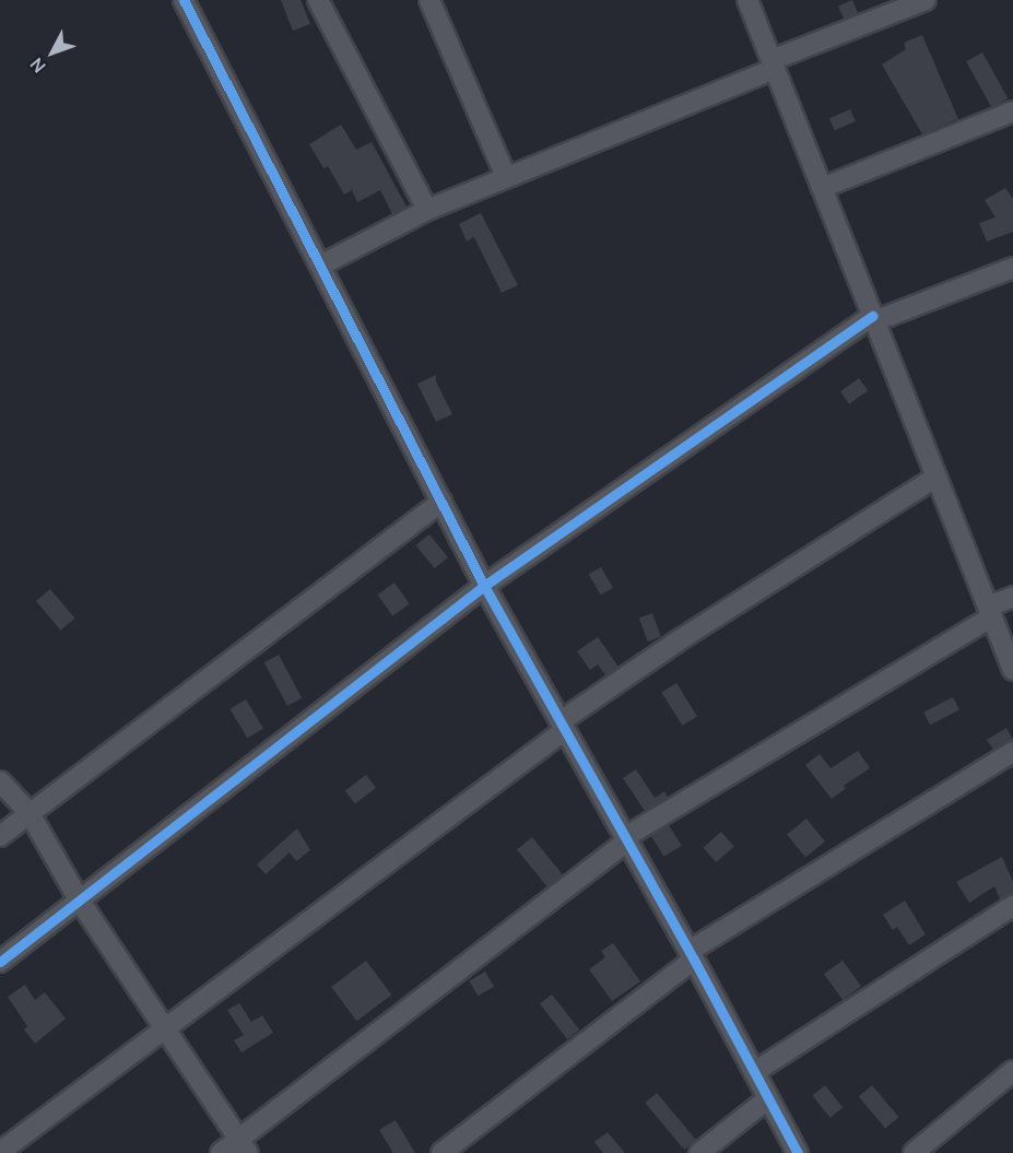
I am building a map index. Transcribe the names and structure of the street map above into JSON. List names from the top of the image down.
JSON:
{
  "north": "bottom left"
}
